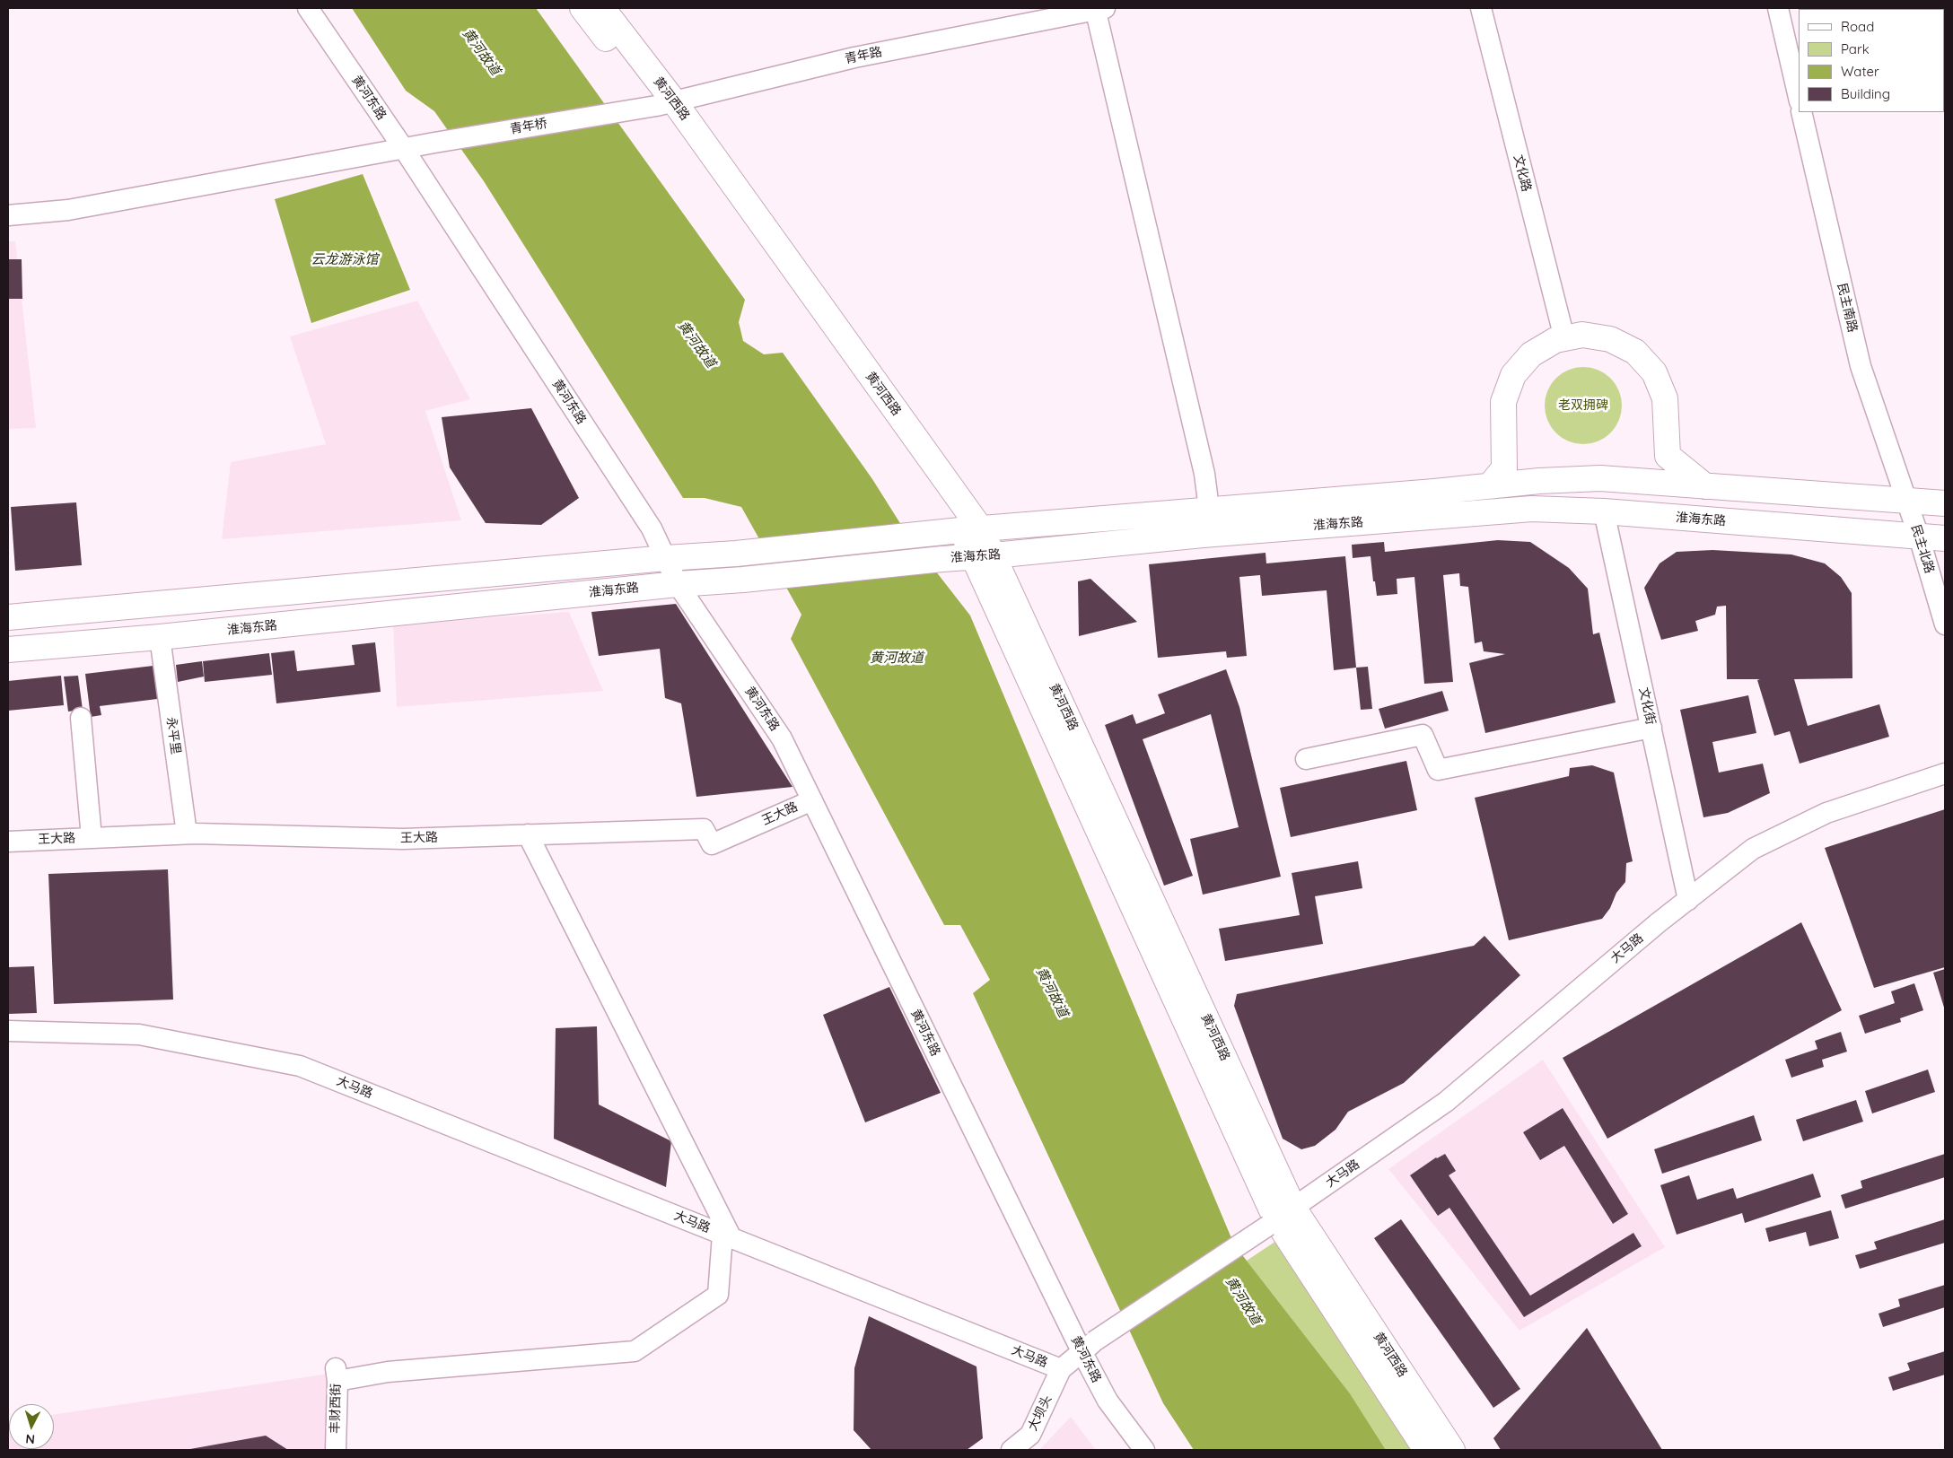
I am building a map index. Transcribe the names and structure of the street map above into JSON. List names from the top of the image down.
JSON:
{
  "streets": {
    "main road": ["黄河西路", "淮海东路"],
    "street": [
      "青年路",
      "黄河东路",
      "青年桥",
      "文化路",
      "民主南路",
      "民主北路",
      "文化街",
      "永平里",
      "王大路",
      "大马路",
      "丰财西街",
      "大坝头"
    ]
  },
  "crossings": [
    ["青年路", "黄河西路"],
    ["青年路", "青年桥"],
    ["黄河东路", "青年桥"],
    ["黄河东路", "淮海东路"],
    ["黄河东路", "王大路"],
    ["黄河东路", "大马路"],
    ["黄河西路", "淮海东路"],
    ["黄河西路", "大马路"],
    ["民主南路", "淮海东路"],
    ["民主南路", "民主北路"],
    ["淮海东路", "民主北路"],
    ["淮海东路", "文化街"],
    ["淮海东路", "永平里"],
    ["文化街", "大马路"],
    ["永平里", "王大路"],
    ["大马路", "丰财西街"],
    ["大马路", "大坝头"]
  ],
  "water": ["黄河故道", "云龙游泳馆"],
  "parks": ["老双拥碑"],
  "legend": [
    "Road",
    "Park",
    "Water",
    "Building"
  ],
  "north": "bottom"
}
